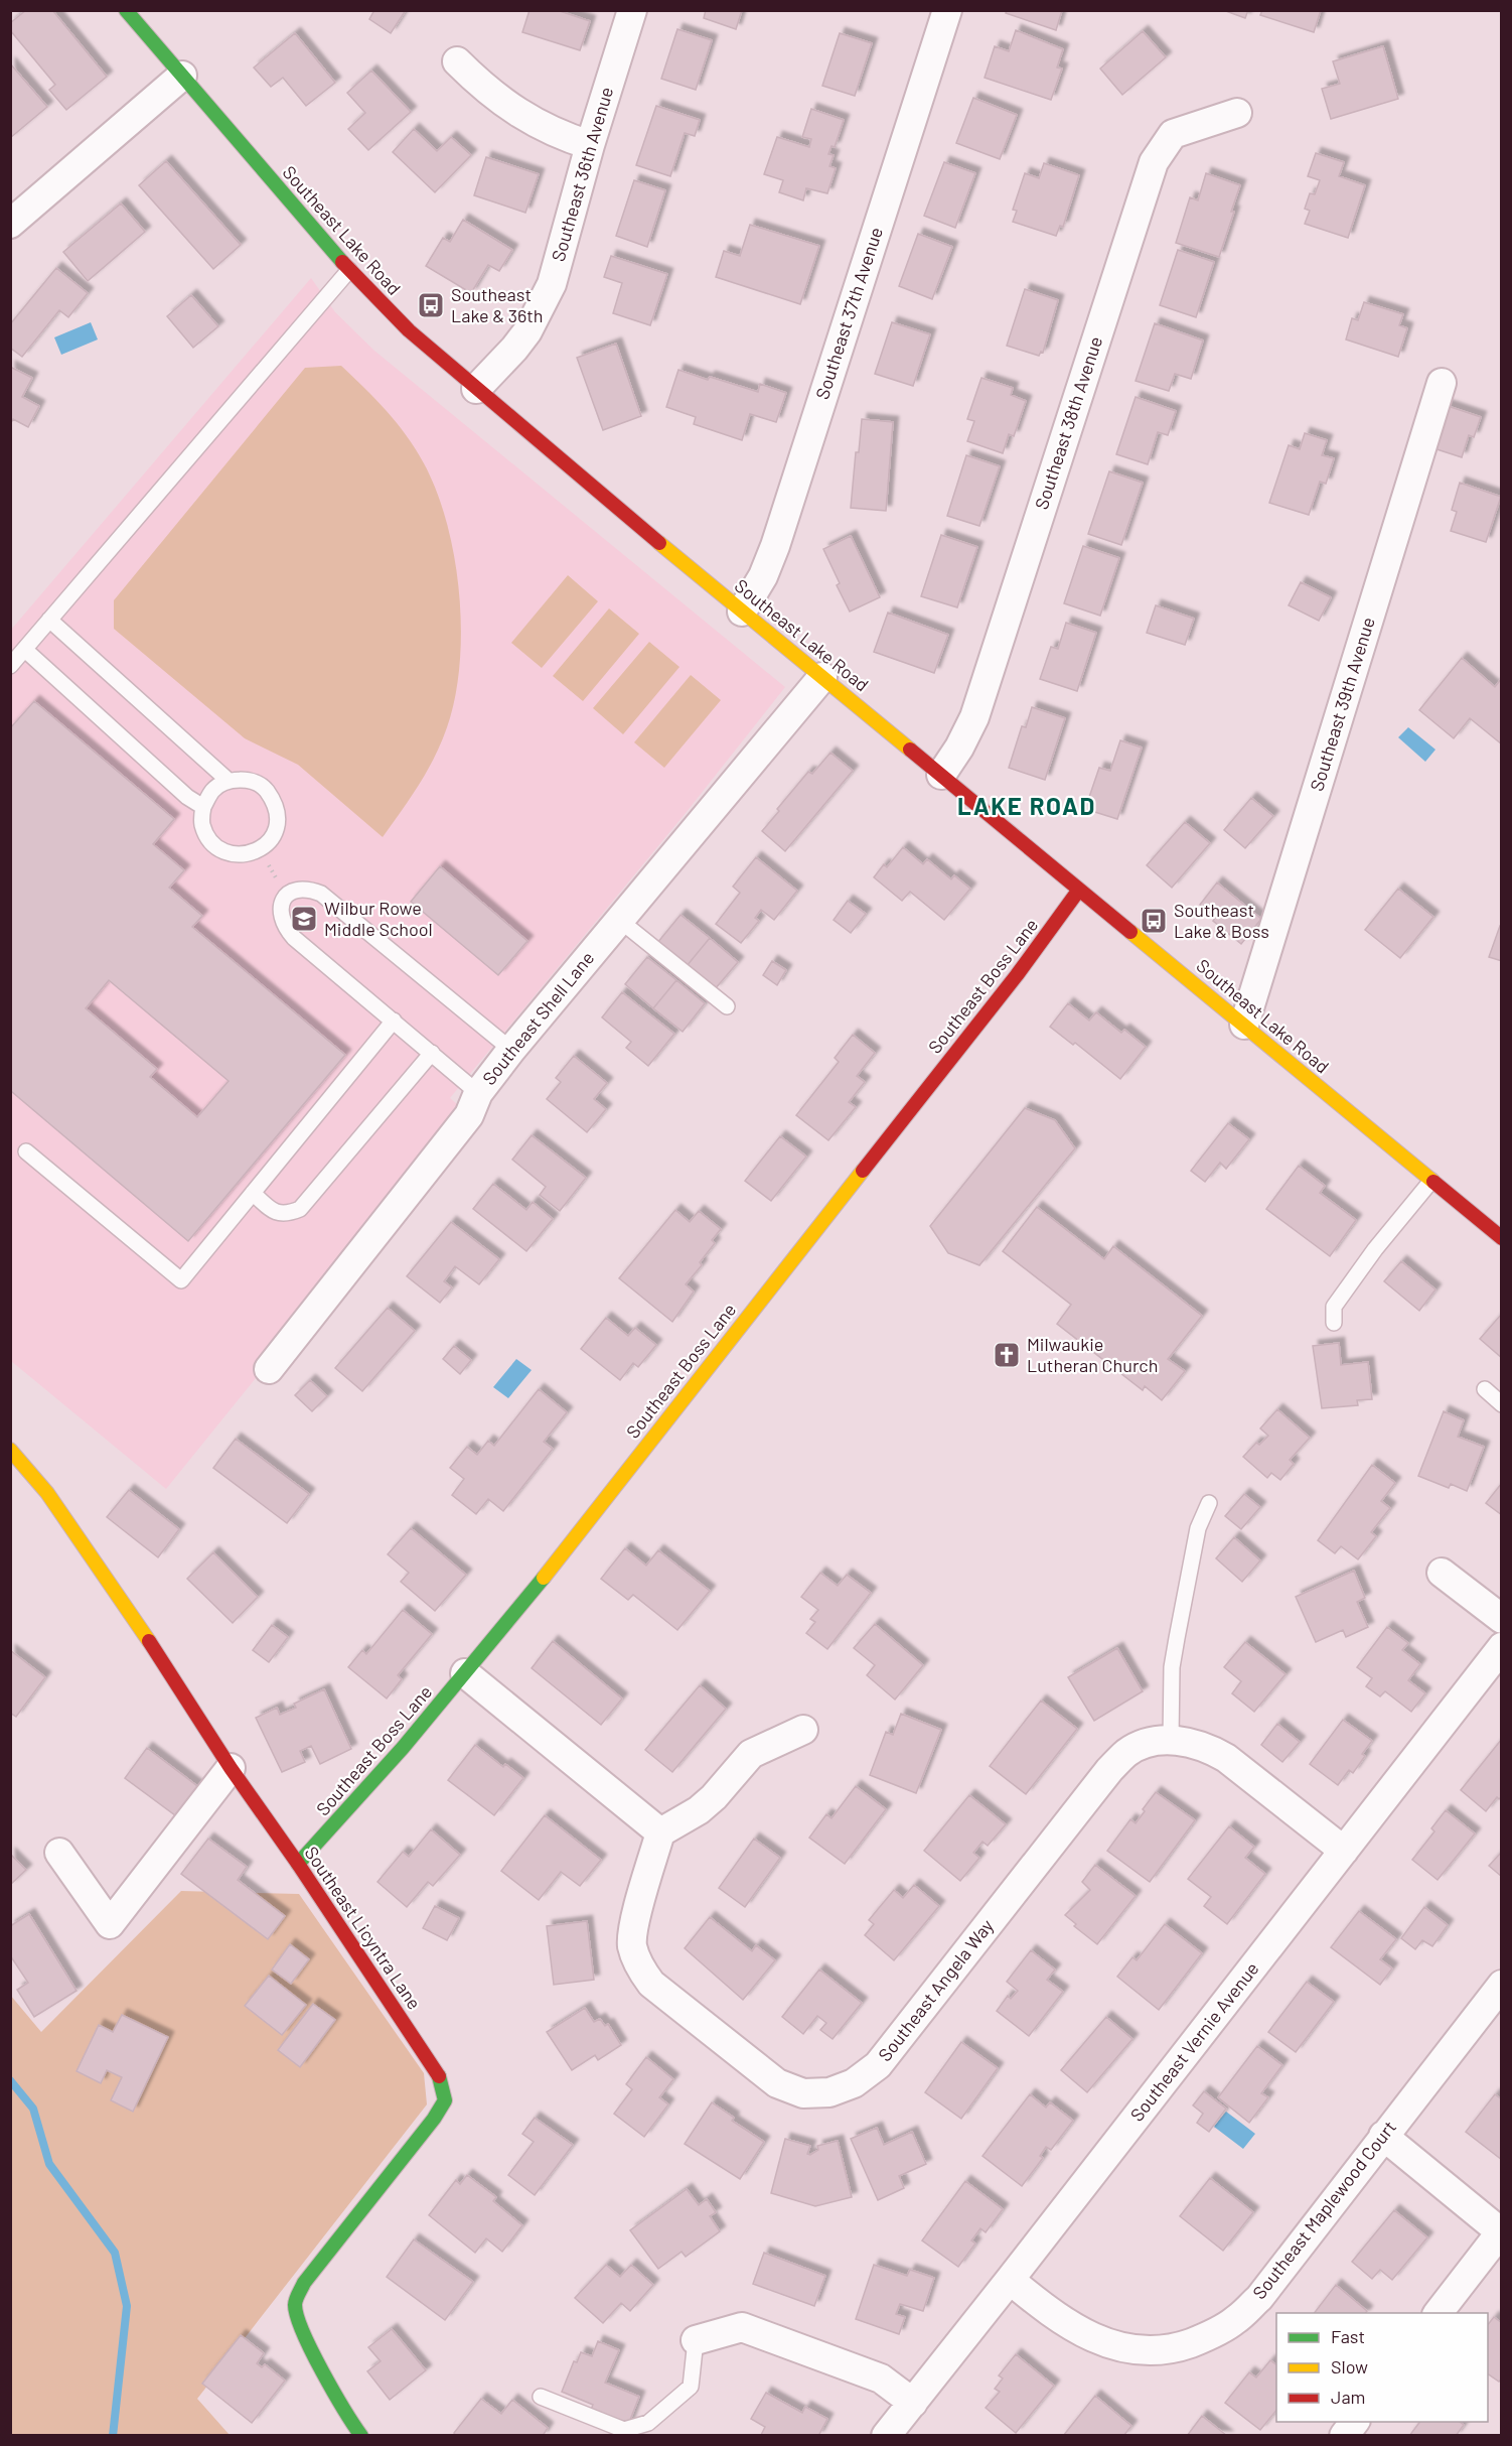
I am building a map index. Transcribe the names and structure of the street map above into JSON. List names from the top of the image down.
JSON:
{
  "streets": {
    "street": [
      "Southeast 36th Avenue",
      "Southeast Lake Road",
      "Southeast 37th Avenue",
      "Southeast 38th Avenue",
      "Southeast 39th Avenue",
      "Southeast Boss Lane",
      "Southeast Shell Lane",
      "Southeast Licyntra Lane",
      "Southeast Angela Way",
      "Southeast Vernie Avenue",
      "Southeast Maplewood Court"
    ]
  },
  "crossings": [
    ["Southeast 36th Avenue", "Southeast Lake Road"],
    ["Southeast Lake Road", "Southeast 37th Avenue"],
    ["Southeast Lake Road", "Southeast 38th Avenue"],
    ["Southeast Lake Road", "Southeast 39th Avenue"],
    ["Southeast Lake Road", "Southeast Boss Lane"],
    ["Southeast Lake Road", "Southeast Shell Lane"],
    ["Southeast Boss Lane", "Southeast Licyntra Lane"],
    ["Southeast Angela Way", "Southeast Vernie Avenue"],
    ["Southeast Vernie Avenue", "Southeast Maplewood Court"]
  ],
  "districts": ["LAKE ROAD"],
  "places": {
    "bus stop": ["Southeast Lake & 36th", "Southeast Lake & Boss"],
    "school or university": ["Wilbur Rowe Middle School"],
    "church": ["Milwaukie Lutheran Church"]
  },
  "legend": ["Fast", "Slow", "Jam"]
}
